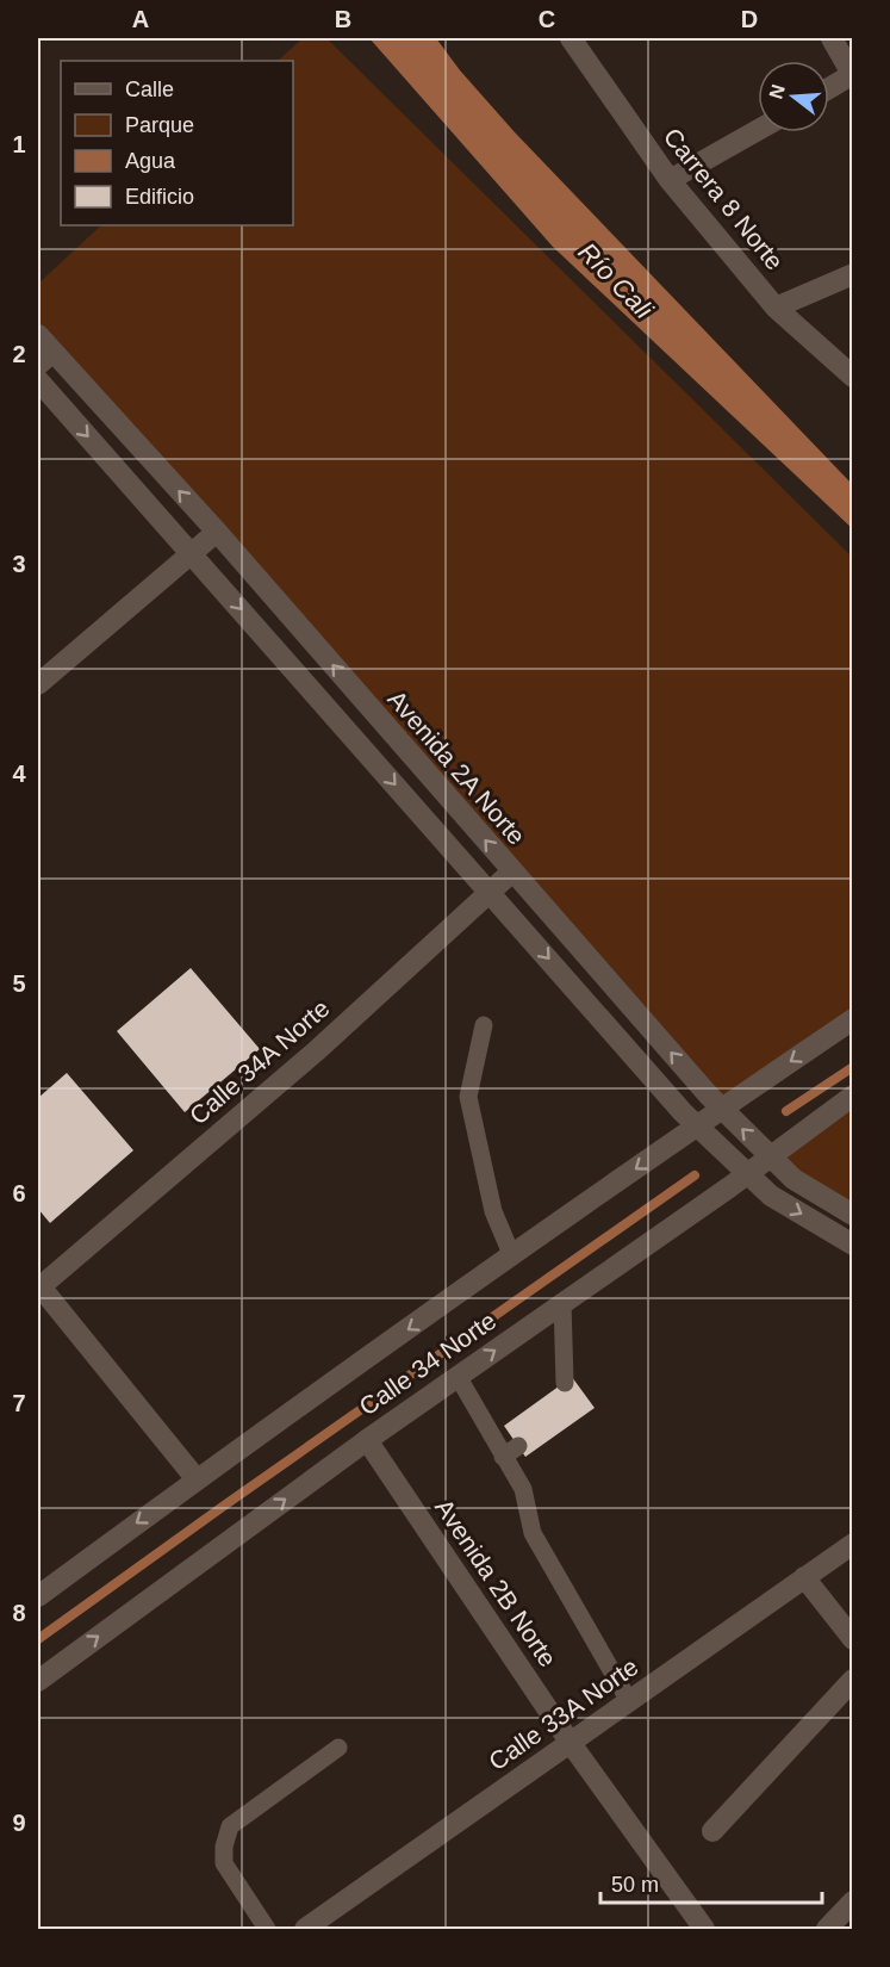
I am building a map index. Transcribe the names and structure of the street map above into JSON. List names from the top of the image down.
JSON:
{
  "streets": {
    "main road": [
      "Carrera 8 Norte",
      "Avenida 2A Norte",
      "Calle 34A Norte",
      "Calle 34 Norte",
      "Avenida 2B Norte",
      "Calle 33A Norte"
    ]
  },
  "crossings": [
    ["Avenida 2A Norte", "Calle 34A Norte"],
    ["Avenida 2A Norte", "Calle 34 Norte"],
    ["Calle 34 Norte", "Avenida 2B Norte"],
    ["Avenida 2B Norte", "Calle 33A Norte"]
  ],
  "water": ["Río Cali"],
  "legend": [
    "Calle",
    "Parque",
    "Agua",
    "Edificio"
  ],
  "scale_bar": "50 m",
  "north": "left",
  "grid": {
    "columns": [
      "A",
      "B",
      "C",
      "D"
    ],
    "rows": [
      "1",
      "2",
      "3",
      "4",
      "5",
      "6",
      "7",
      "8",
      "9"
    ]
  }
}
